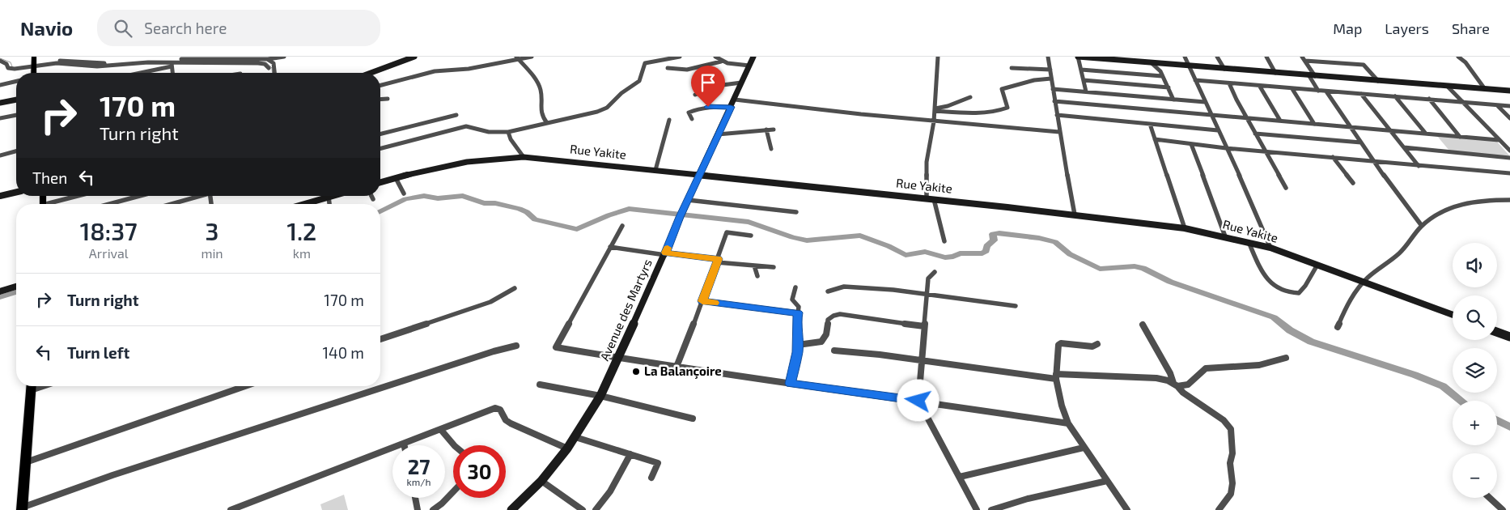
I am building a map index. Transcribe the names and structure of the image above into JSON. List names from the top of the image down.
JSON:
{
  "streets": {
    "main road": ["Rue Yakite", "Avenue des Martyrs"]
  },
  "crossings": [
    ["Rue Yakite", "Avenue des Martyrs"]
  ],
  "places": ["La Balançoire"],
  "page": {
    "header": "Navio",
    "search": "Search here",
    "nav": ["Map", "Layers", "Share"],
    "turn": ["170 m", "Turn right"],
    "then": "Then",
    "eta": [
      "18:37",
      "Arrival",
      "3",
      "min",
      "1.2",
      "km"
    ],
    "map_buttons": ["+", "−"],
    "list": [
      {
        "name": "Turn right",
        "value": "170 m"
      },
      {
        "name": "Turn left",
        "value": "140 m"
      }
    ],
    "speed": "27 km/h",
    "limit": "30"
  }
}
